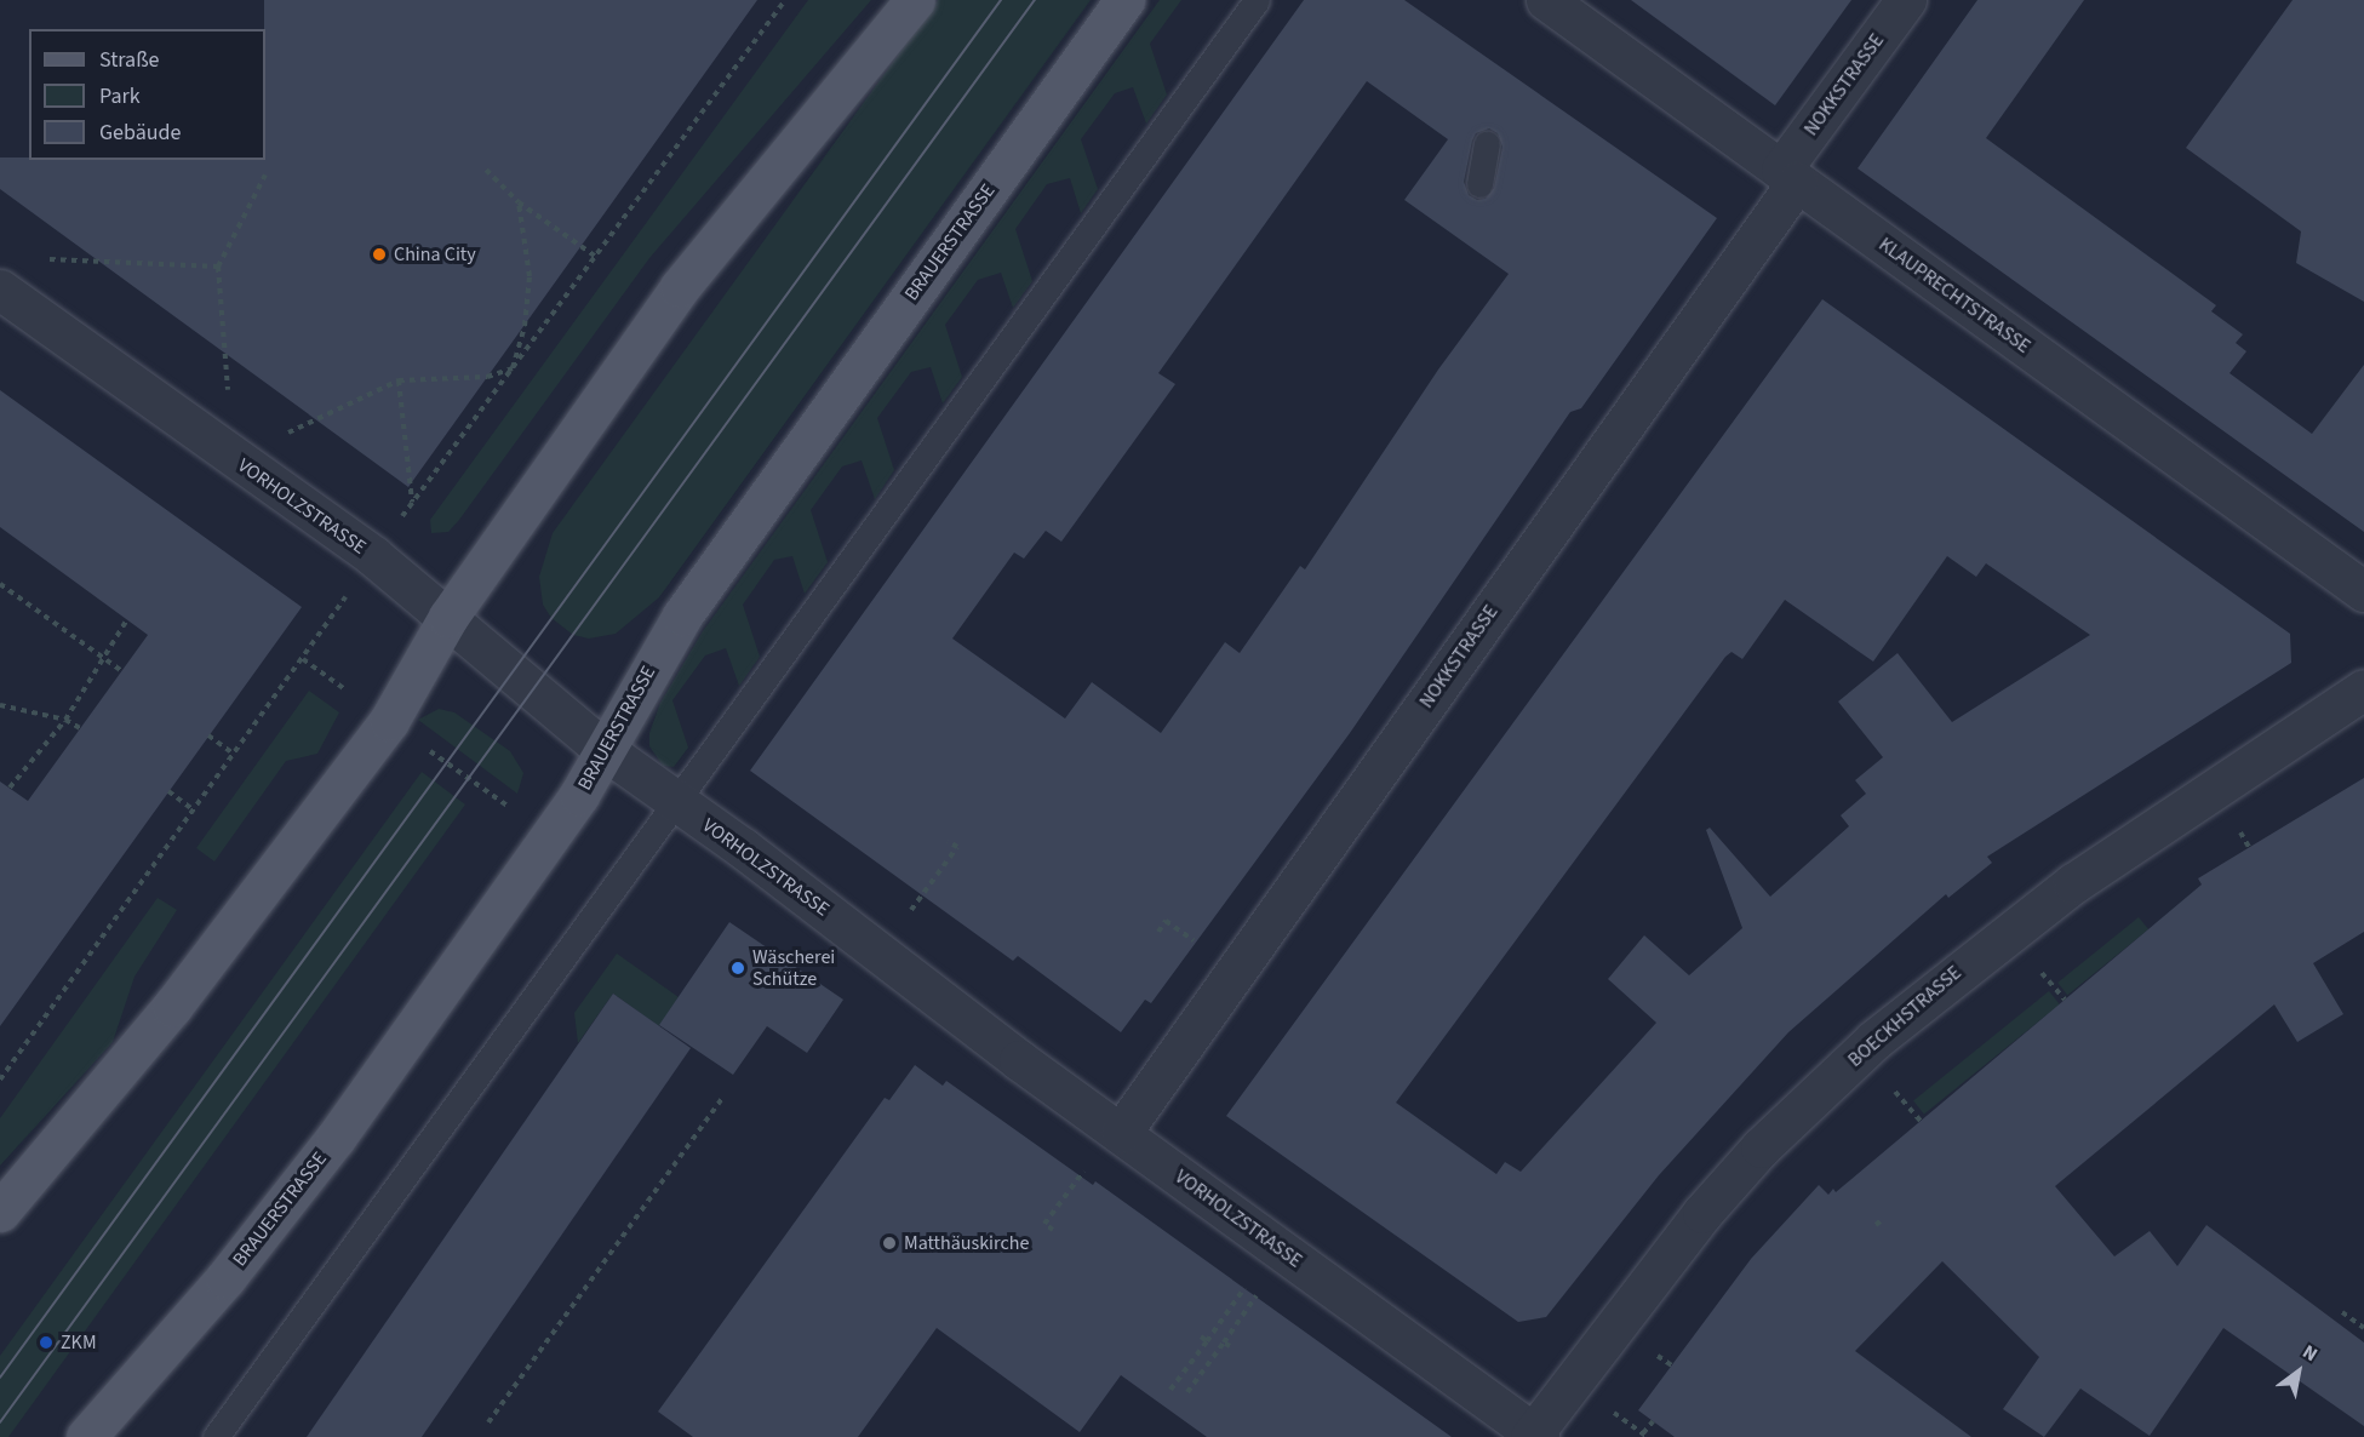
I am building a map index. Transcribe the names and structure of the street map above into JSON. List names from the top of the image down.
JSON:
{
  "streets": {
    "main road": ["BRAUERSTRASSE"],
    "street": [
      "NOKKSTRASSE",
      "KLAUPRECHTSTRASSE",
      "VORHOLZSTRASSE",
      "BOECKHSTRASSE"
    ]
  },
  "crossings": [
    ["NOKKSTRASSE", "KLAUPRECHTSTRASSE"],
    ["NOKKSTRASSE", "VORHOLZSTRASSE"],
    ["BRAUERSTRASSE", "VORHOLZSTRASSE"],
    ["VORHOLZSTRASSE", "BOECKHSTRASSE"]
  ],
  "places": [
    "China City",
    "Wäscherei Schütze",
    "Matthäuskirche",
    "ZKM"
  ],
  "legend": ["Straße", "Park", "Gebäude"],
  "north": "top right"
}
